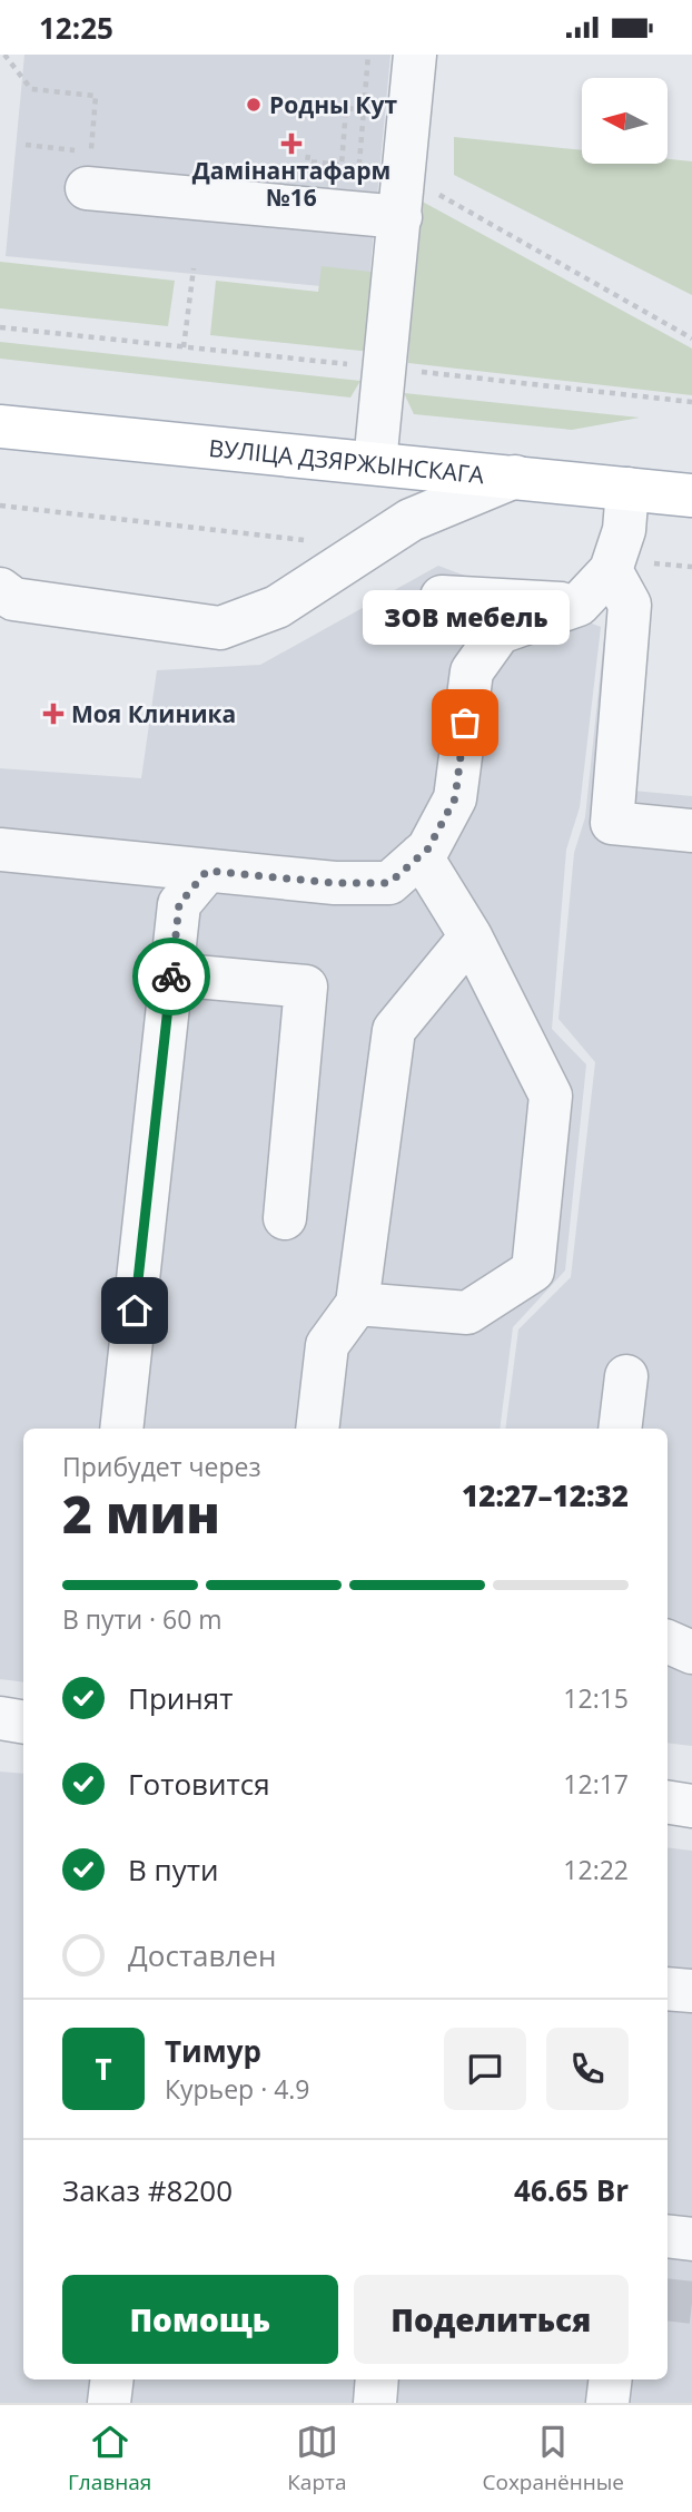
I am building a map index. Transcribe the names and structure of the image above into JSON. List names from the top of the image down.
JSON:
{
  "streets": {
    "main road": ["ВУЛІЦА ДЗЯРЖЫНСКАГА"]
  },
  "places": {
    "other": ["Родны Кут", "ЗОВ мебель"],
    "health": ["Дамінантафарм №16", "Моя Клиника"]
  },
  "north": "left",
  "page": {
    "status": "12:25",
    "bubble": "ЗОВ мебель",
    "heading": ["2 мин", "Прибудет через", "12:27–12:32"],
    "panel": [
      "Тимур",
      "Курьер · 4.9",
      "Заказ #8200",
      "46.65 Br"
    ],
    "bar": "В пути · 60 m",
    "list": [
      ["Принят", "12:15"],
      ["Готовится", "12:17"],
      ["В пути", "12:22"],
      "Доставлен"
    ],
    "round": "Т",
    "buttons": ["Помощь", "Поделиться"],
    "tabs": ["Главная", "Карта", "Сохранённые"]
  }
}
